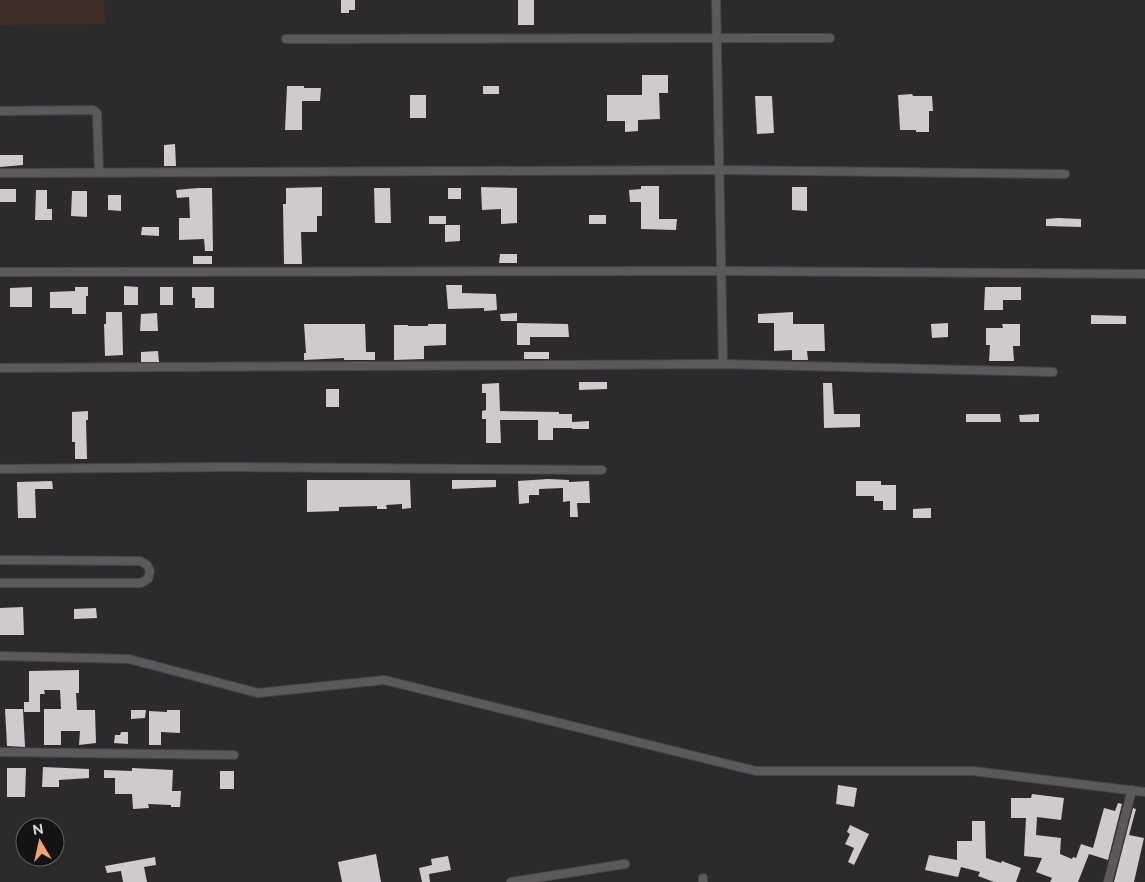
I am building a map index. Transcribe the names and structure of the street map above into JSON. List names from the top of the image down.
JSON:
{
  "north": "top"
}
